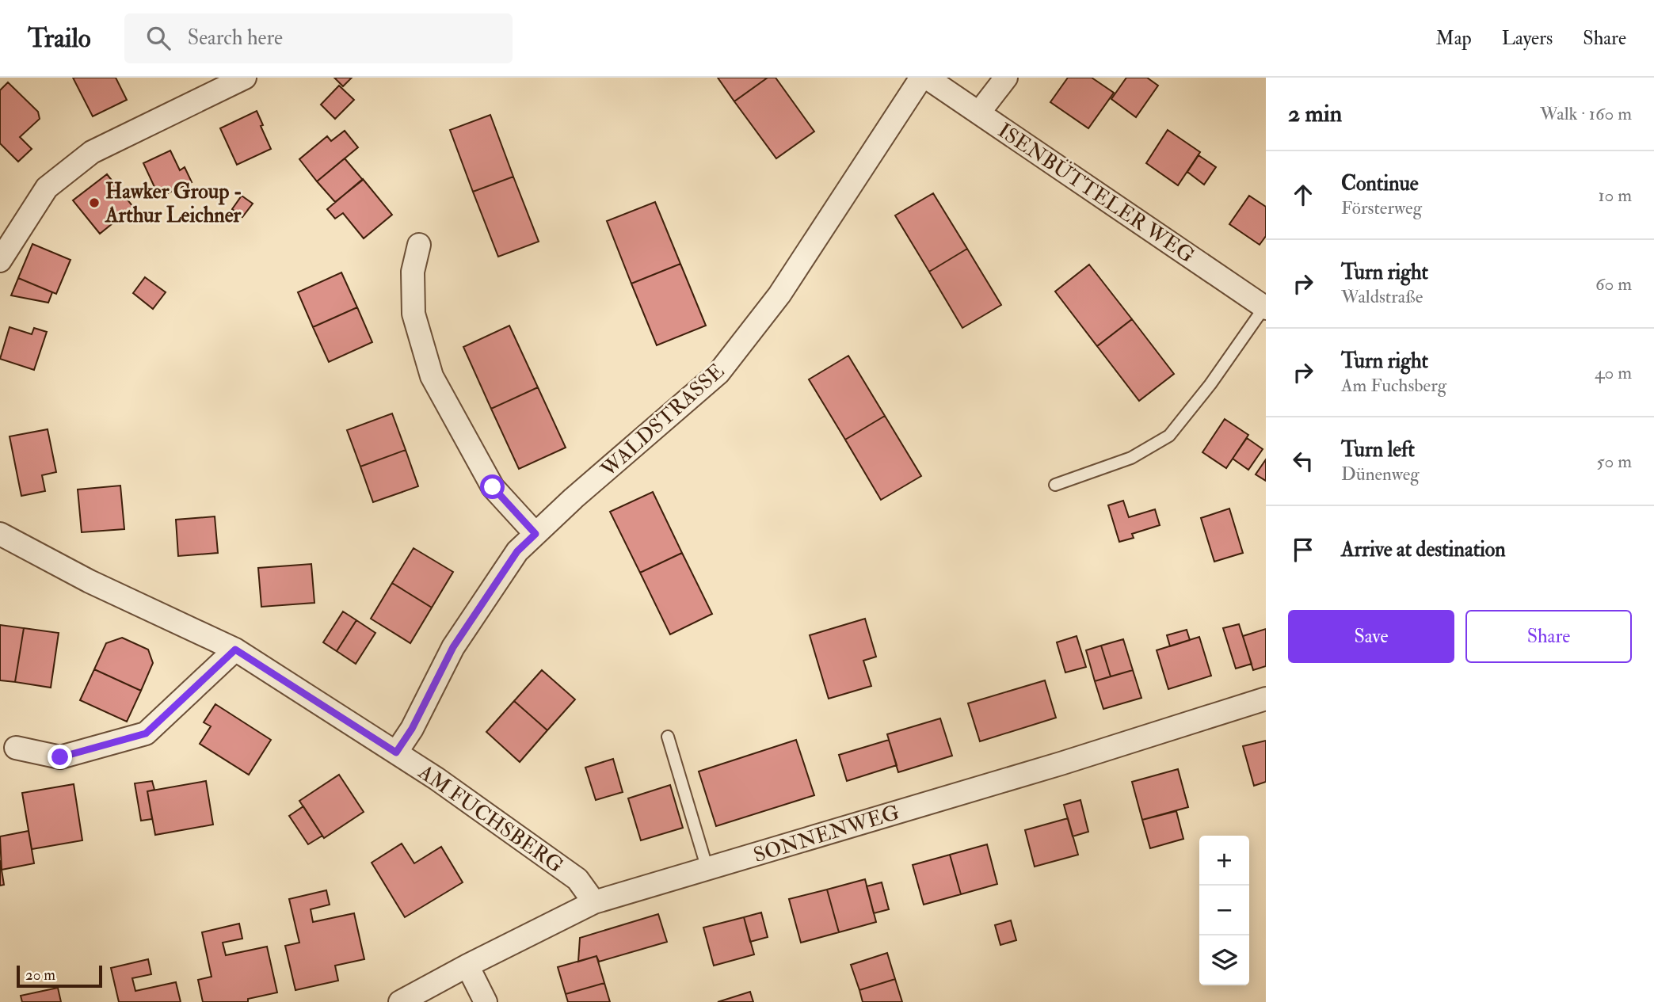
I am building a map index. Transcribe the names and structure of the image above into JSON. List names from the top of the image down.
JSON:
{
  "streets": {
    "street": [
      "ISENBÜTTELER WEG",
      "WALDSTRASSE",
      "AM FUCHSBERG",
      "SONNENWEG"
    ]
  },
  "crossings": [
    ["WALDSTRASSE", "AM FUCHSBERG"],
    ["AM FUCHSBERG", "SONNENWEG"]
  ],
  "places": ["Hawker Group - Arthur Leichner"],
  "scale_bar": "20 m",
  "page": {
    "header": "Trailo",
    "search": "Search here",
    "nav": ["Map", "Layers", "Share"],
    "heading": ["2 min", "Walk · 160 m"],
    "list": [
      ["Continue", "Försterweg", "10 m"],
      ["Turn right", "Waldstraße", "60 m"],
      ["Turn right", "Am Fuchsberg", "40 m"],
      ["Turn left", "Dünenweg", "50 m"],
      "Arrive at destination"
    ],
    "buttons": ["Save", "Share"],
    "map_buttons": ["+", "−"],
    "scale": "20 m"
  }
}
